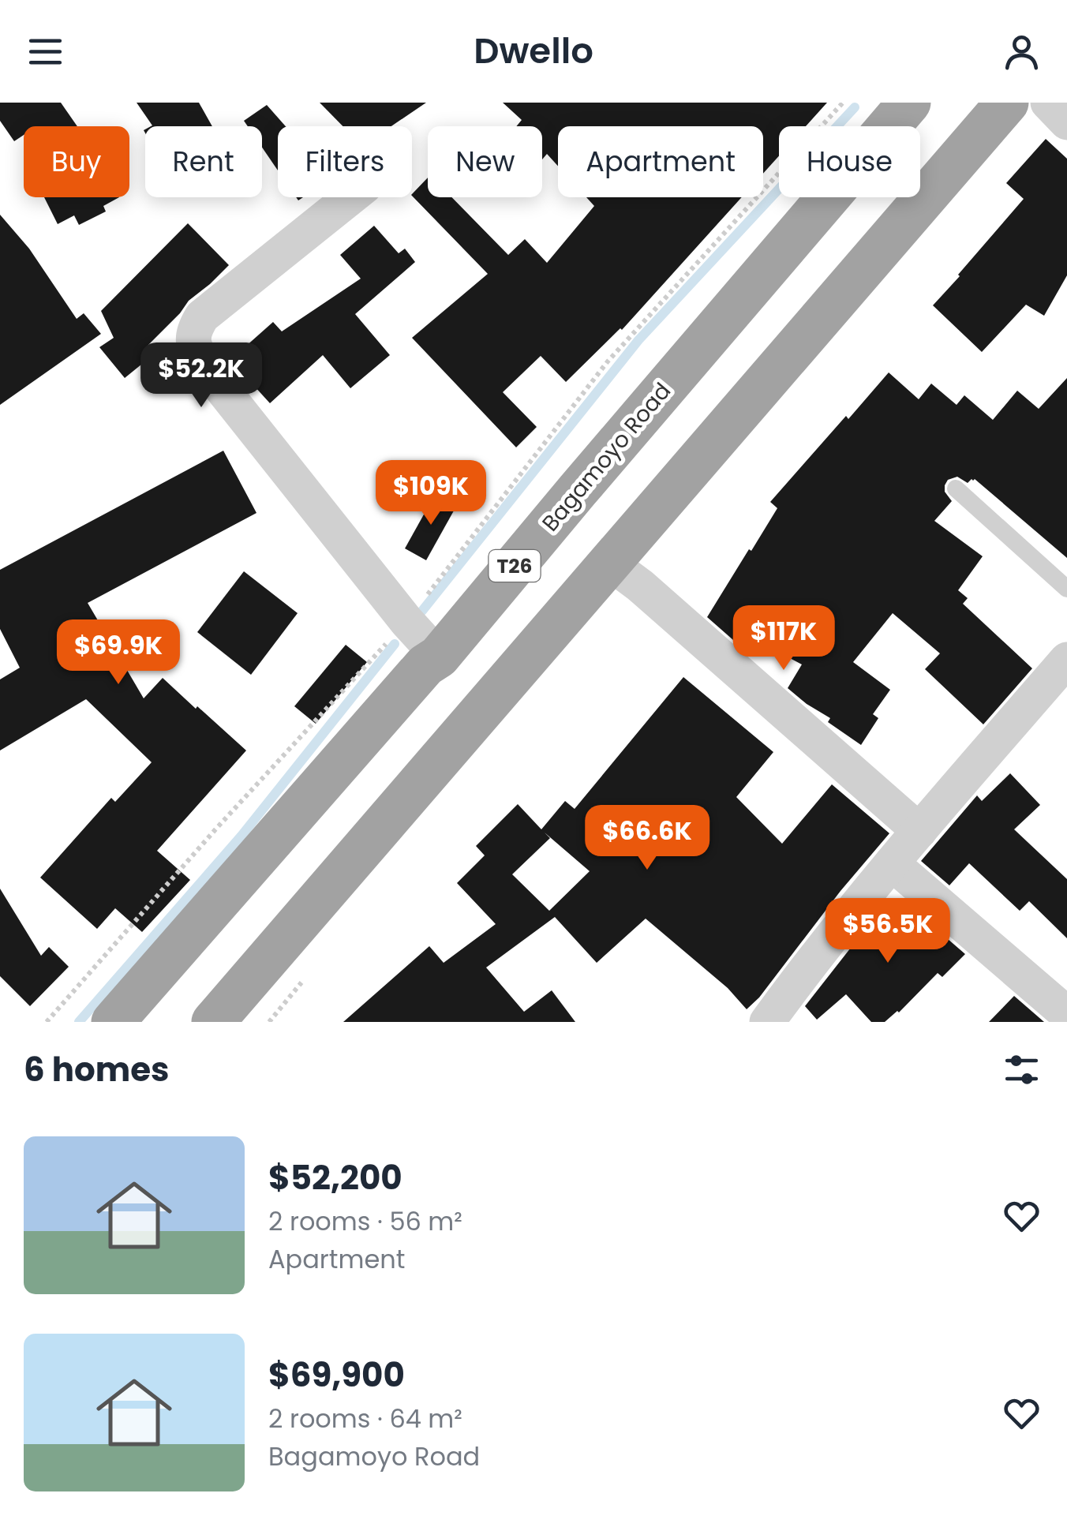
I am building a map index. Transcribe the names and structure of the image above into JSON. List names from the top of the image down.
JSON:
{
  "streets": {
    "highway": ["Bagamoyo Road", "T26"]
  },
  "page": {
    "header": "Dwello",
    "chip": [
      "Buy",
      "Rent",
      "Filters",
      "New",
      "Apartment",
      "House"
    ],
    "price": [
      "$52.2K",
      "$109K",
      "$117K",
      "$69.9K",
      "$66.6K",
      "$56.5K"
    ],
    "heading": "6 homes",
    "list": [
      {
        "name": "$52,200",
        "note": "2 rooms · 56 m² · Apartment"
      },
      {
        "name": "$69,900",
        "note": "2 rooms · 64 m² · Bagamoyo Road"
      }
    ]
  }
}
